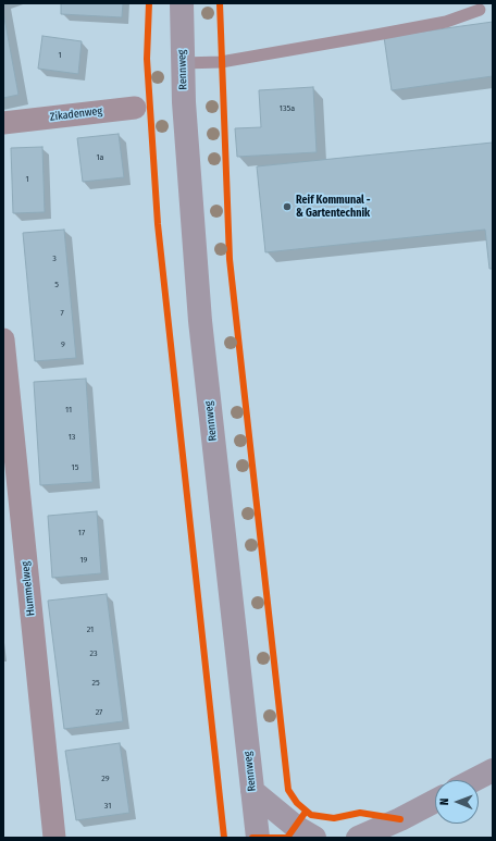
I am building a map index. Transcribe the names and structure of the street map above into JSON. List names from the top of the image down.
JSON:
{
  "streets": {
    "main road": ["Rennweg"],
    "street": ["Zikadenweg", "Hummelweg"]
  },
  "places": ["Reif Kommunal - & Gartentechnik"],
  "house_numbers": [
    "1",
    "135a",
    "1a",
    "1",
    "3",
    "5",
    "7",
    "9",
    "11",
    "13",
    "15",
    "17",
    "19",
    "21",
    "23",
    "25",
    "27",
    "29",
    "31"
  ],
  "north": "left"
}
